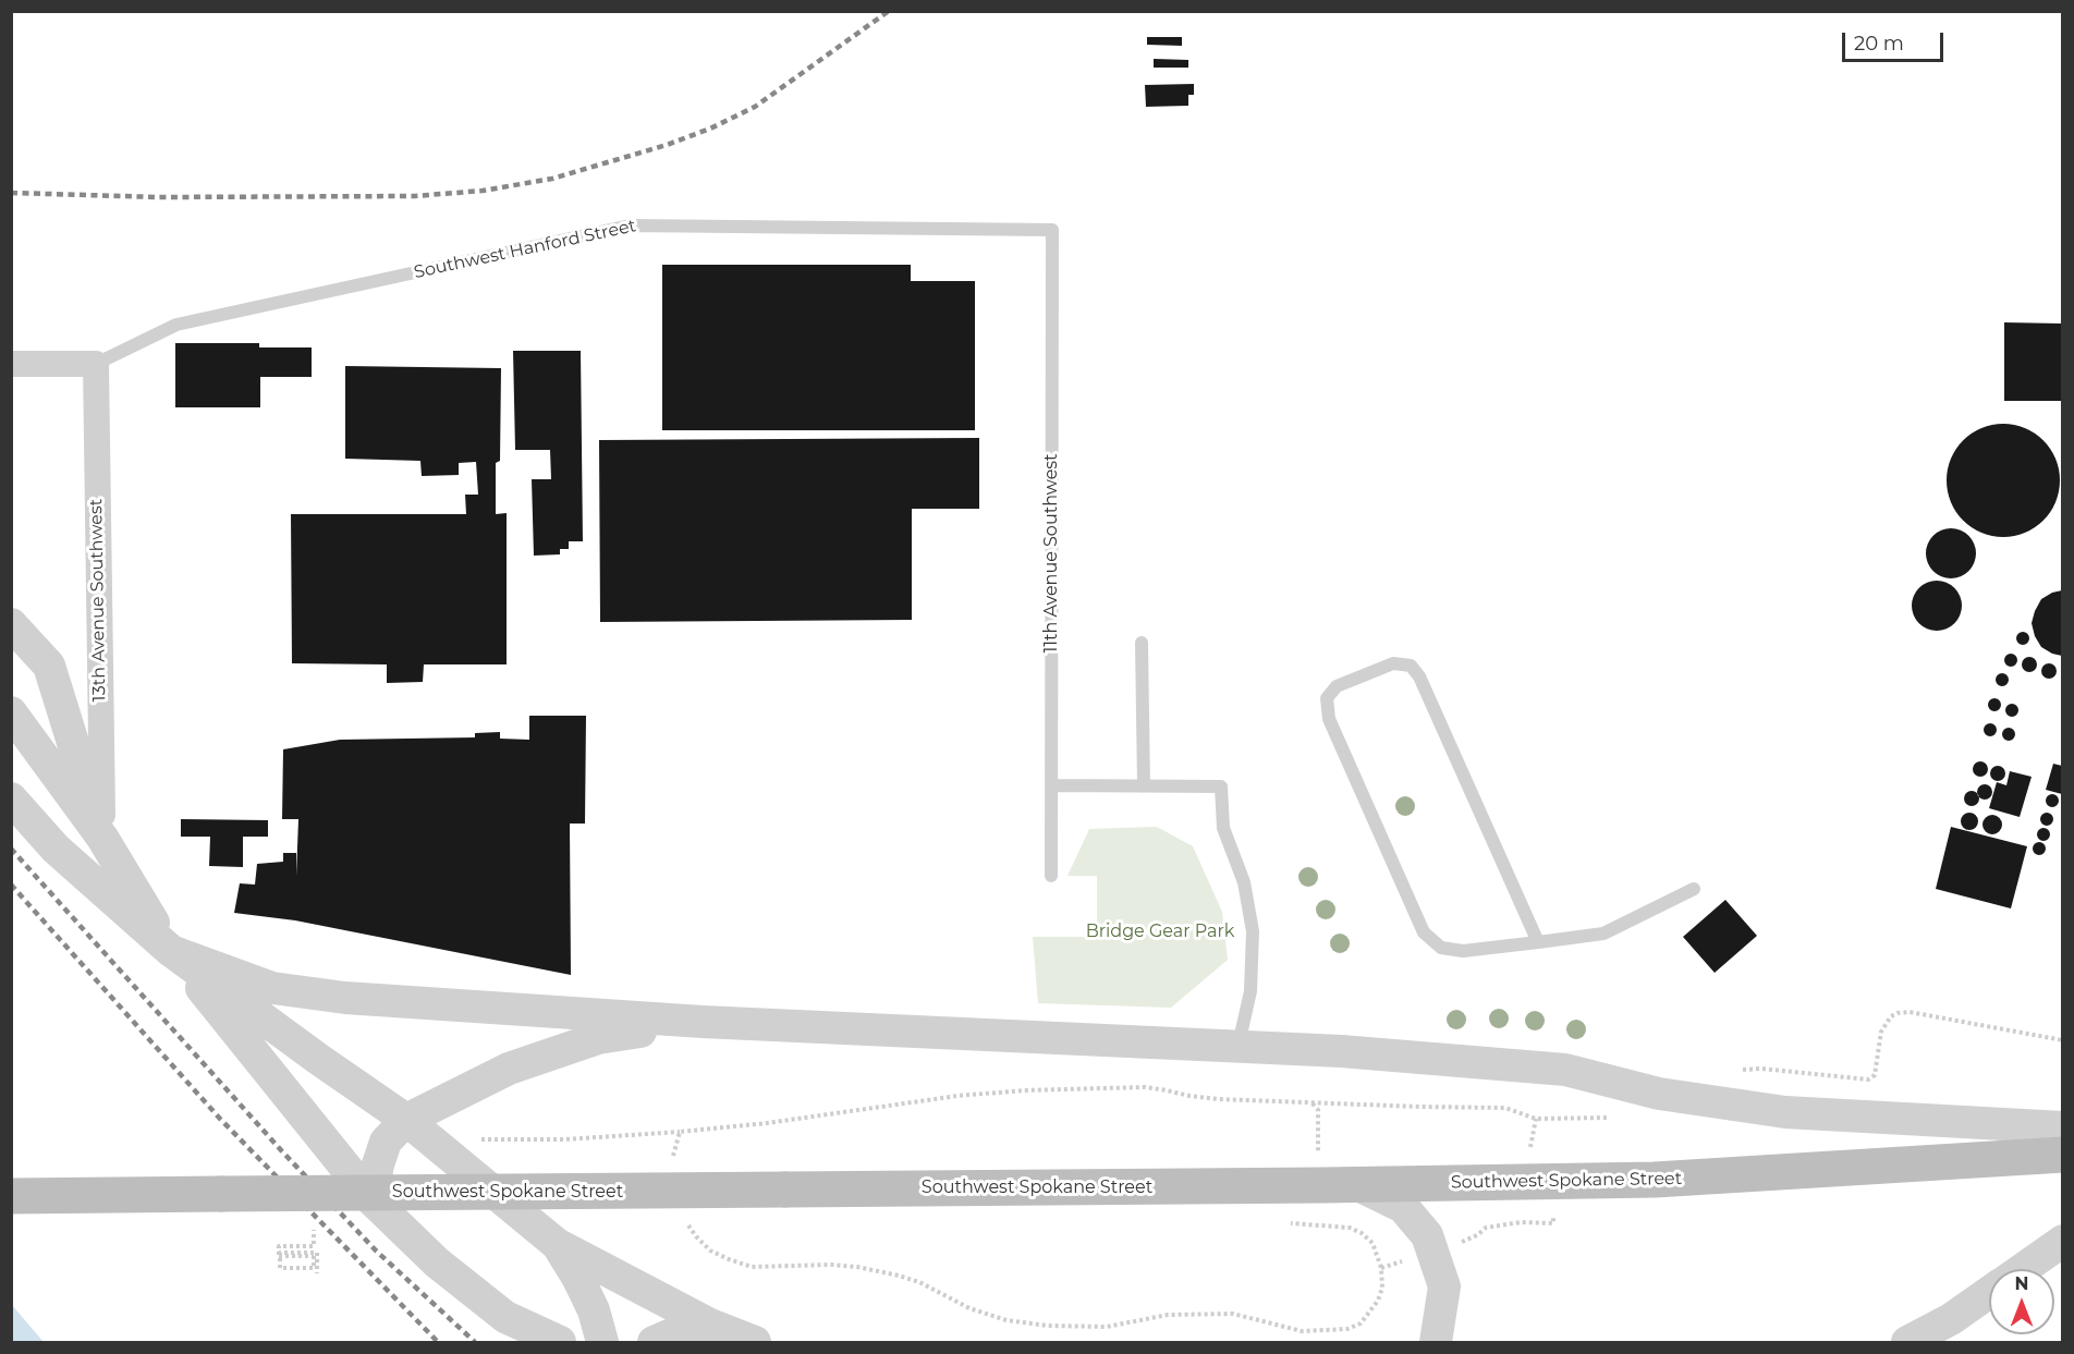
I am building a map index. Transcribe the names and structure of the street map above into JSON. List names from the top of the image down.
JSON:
{
  "streets": {
    "main road": ["Southwest Spokane Street"],
    "street": ["Southwest Hanford Street", "13th Avenue Southwest"],
    "lane": ["11th Avenue Southwest"]
  },
  "crossings": [
    ["Southwest Hanford Street", "11th Avenue Southwest"],
    ["Southwest Hanford Street", "13th Avenue Southwest"]
  ],
  "parks": ["Bridge Gear Park"],
  "scale_bar": "20 m",
  "north": "top"
}
